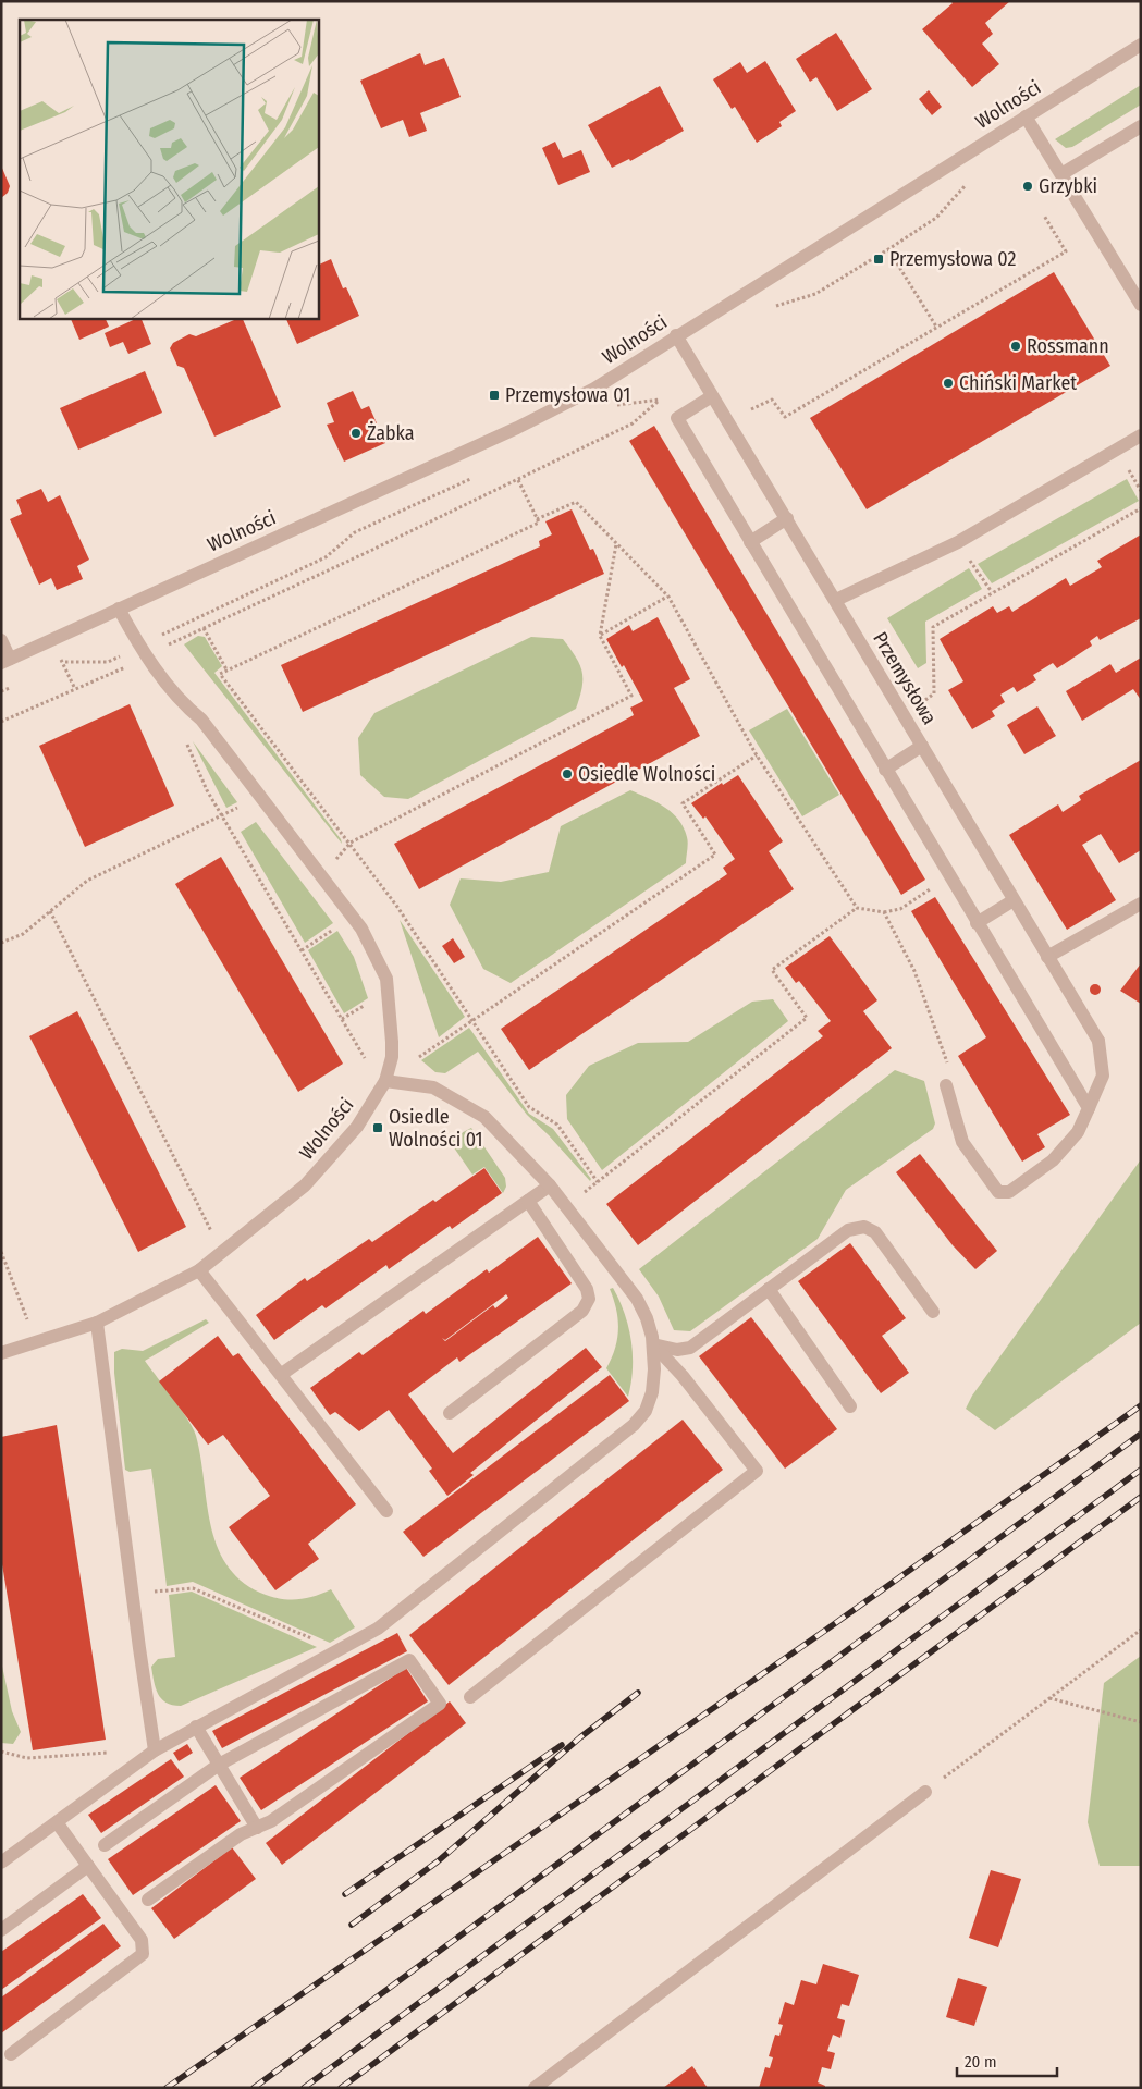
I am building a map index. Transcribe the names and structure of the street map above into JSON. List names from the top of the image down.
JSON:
{
  "streets": {
    "street": ["Wolności", "Przemysłowa"]
  },
  "crossings": [
    ["Wolności", "Przemysłowa"]
  ],
  "places": {
    "other": [
      "Grzybki",
      "Rossmann",
      "Chiński Market",
      "Żabka",
      "Osiedle Wolności"
    ],
    "transit": ["Przemysłowa 02", "Przemysłowa 01", "Osiedle Wolności 01"]
  },
  "scale_bar": "20 m"
}
